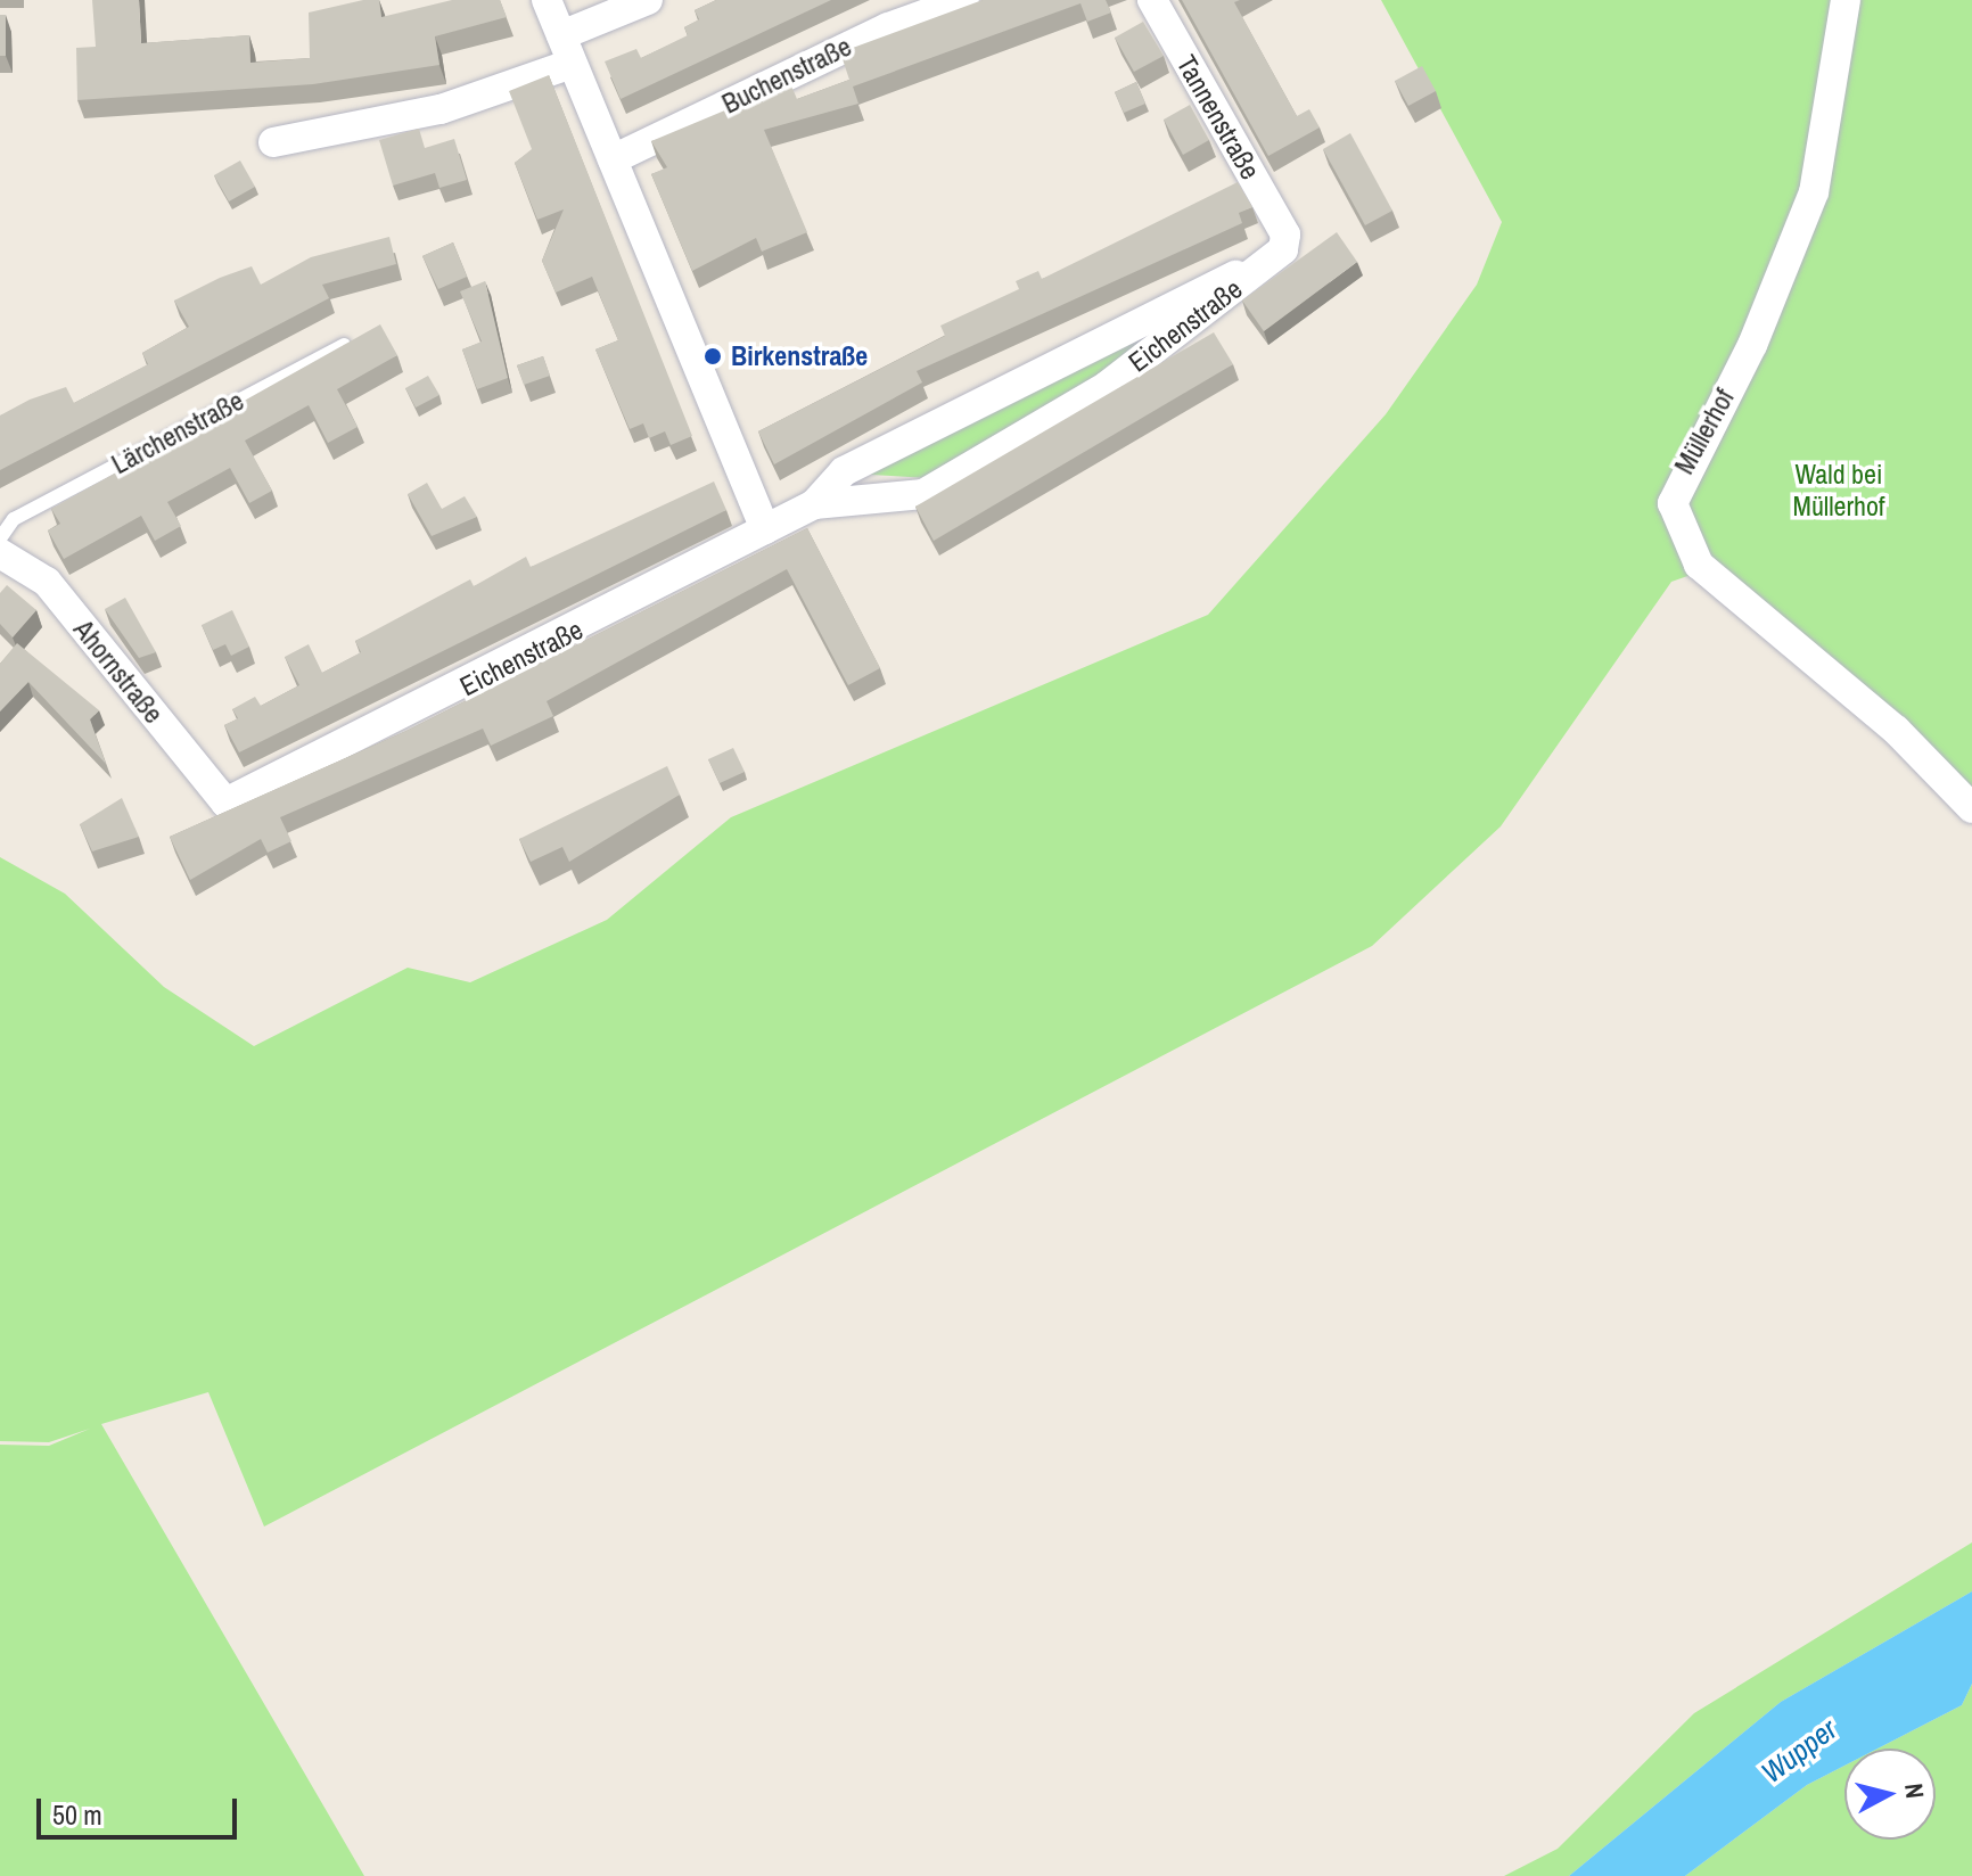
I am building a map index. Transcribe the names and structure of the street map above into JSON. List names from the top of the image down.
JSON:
{
  "streets": {
    "street": [
      "Buchenstraße",
      "Tannenstraße",
      "Eichenstraße",
      "Müllerhof",
      "Ahornstraße"
    ],
    "lane": ["Lärchenstraße"]
  },
  "crossings": [
    ["Tannenstraße", "Eichenstraße"],
    ["Eichenstraße", "Ahornstraße"]
  ],
  "water": ["Wupper"],
  "parks": ["Wald bei Müllerhof"],
  "places": ["Birkenstraße"],
  "scale_bar": "50 m",
  "north": "right"
}
